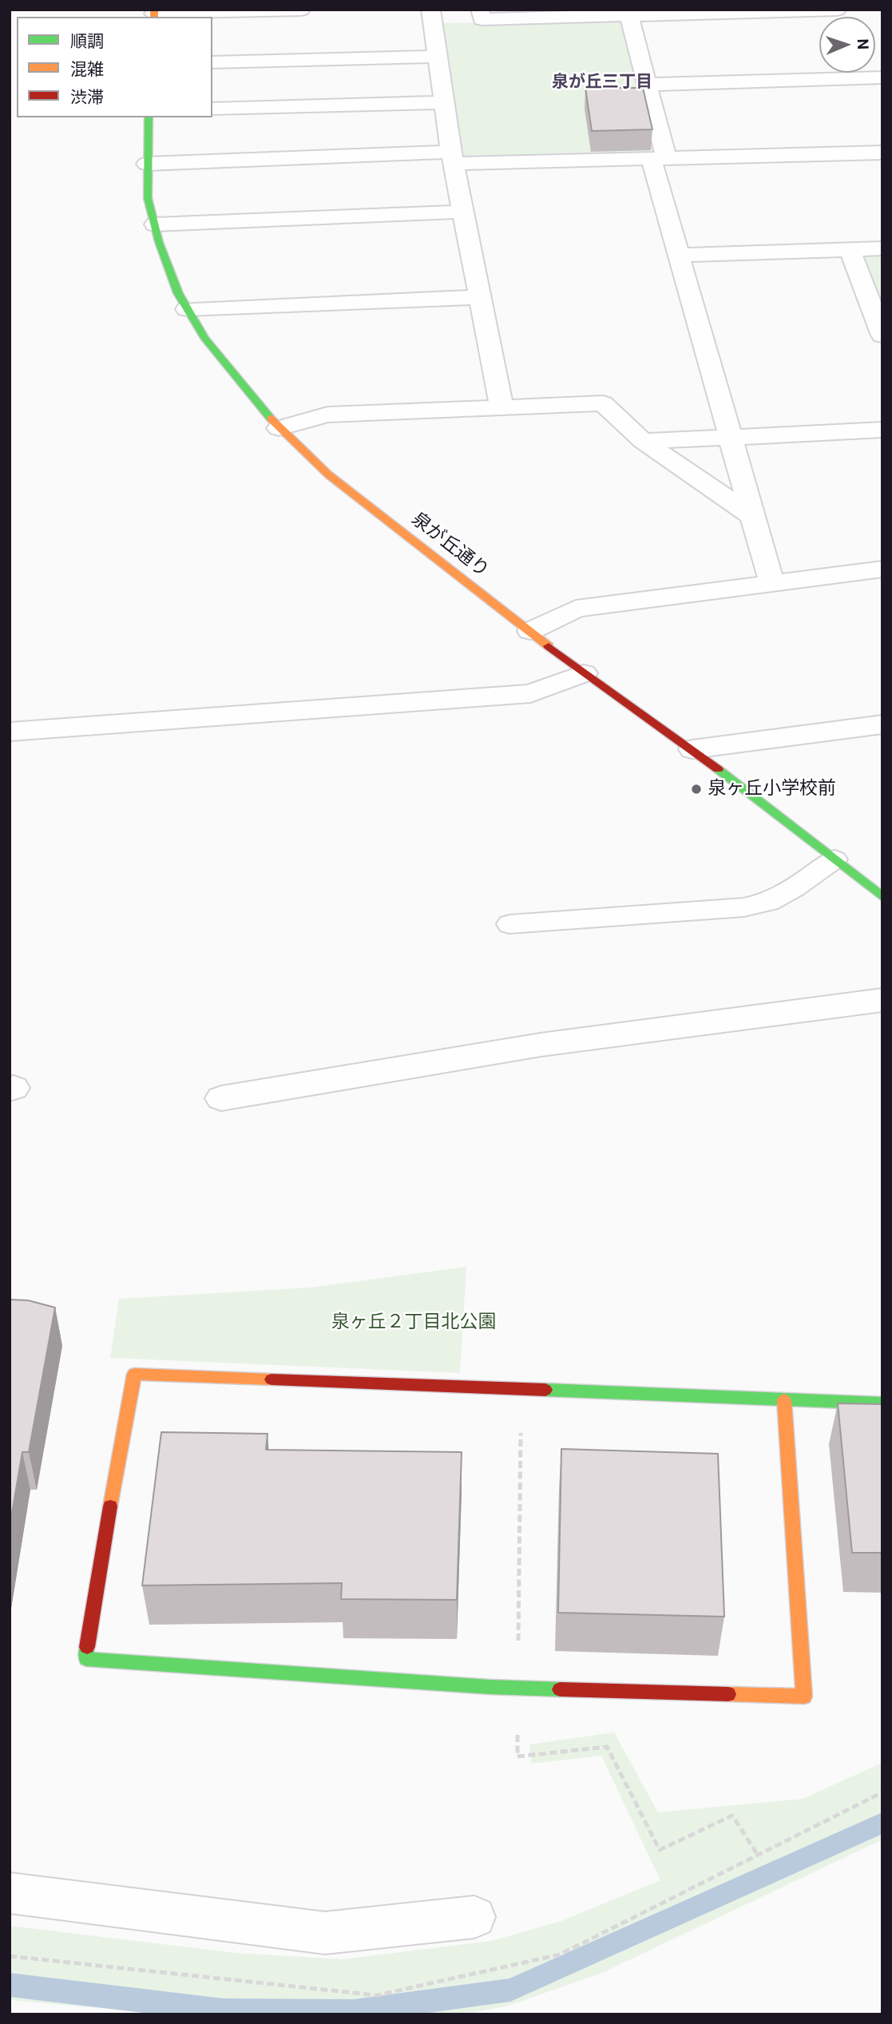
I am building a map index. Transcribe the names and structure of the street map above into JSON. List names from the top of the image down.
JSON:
{
  "streets": {
    "street": ["泉が丘通り"]
  },
  "districts": ["泉が丘三丁目"],
  "parks": ["泉ヶ丘２丁目北公園"],
  "places": ["泉ヶ丘小学校前"],
  "legend": ["順調", "混雑", "渋滞"],
  "north": "right"
}
